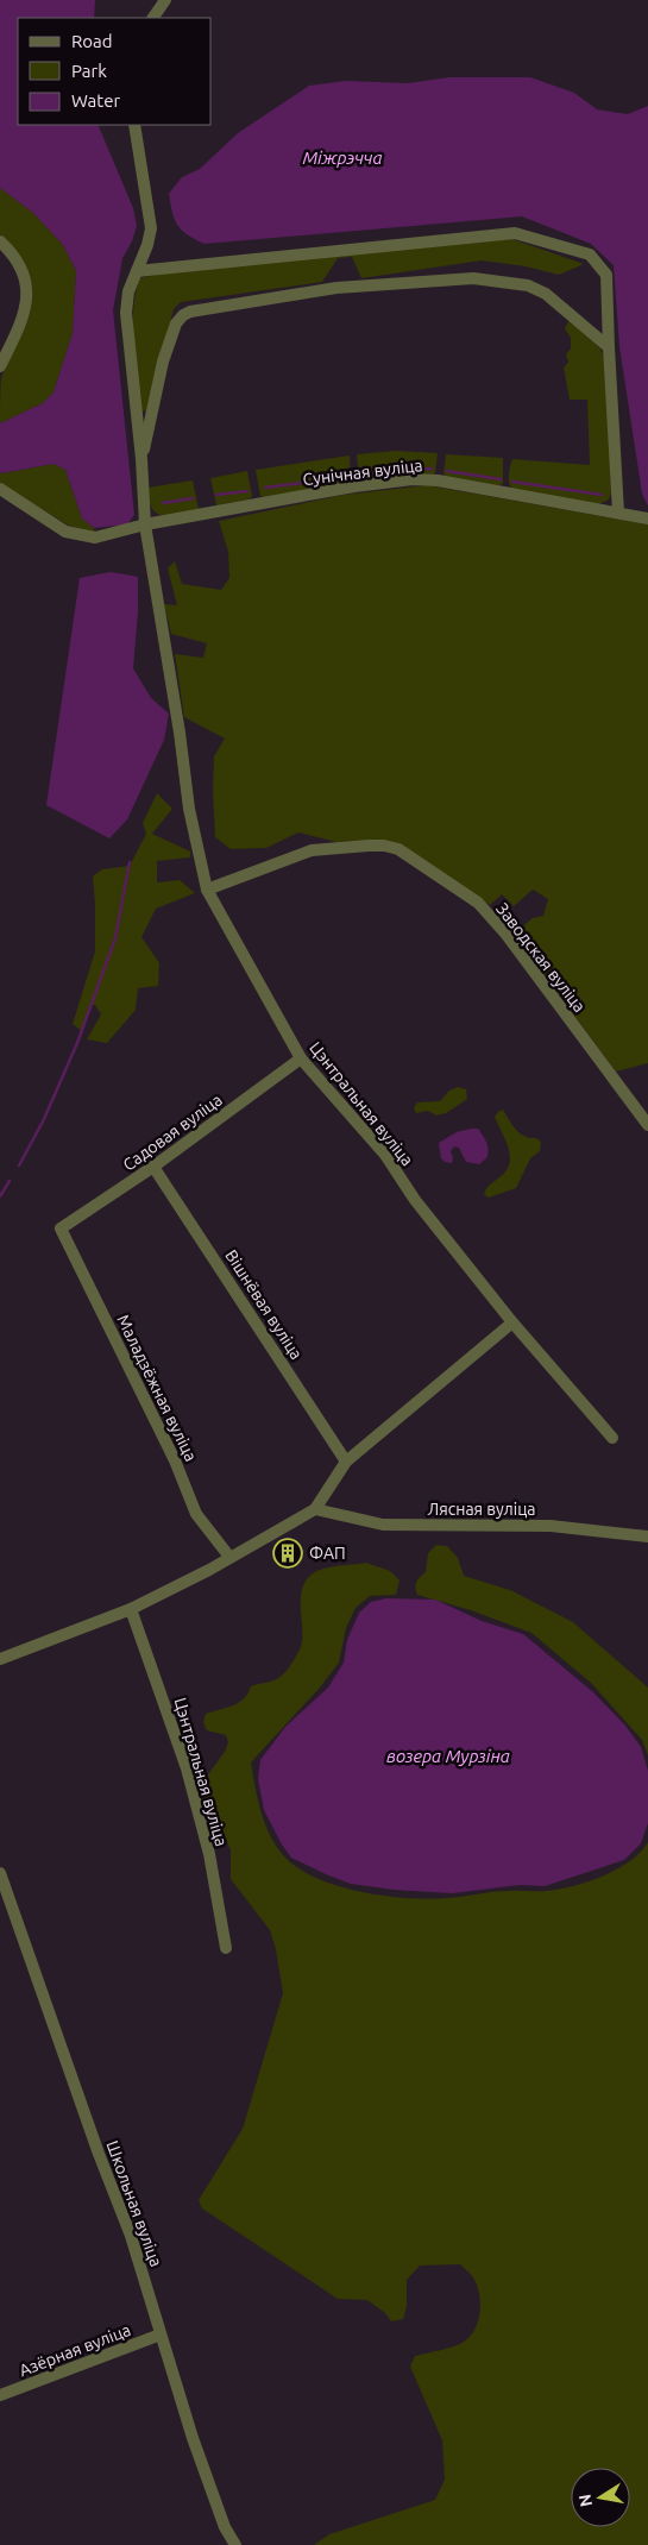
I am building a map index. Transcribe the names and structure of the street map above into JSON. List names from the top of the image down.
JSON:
{
  "streets": {
    "street": [
      "Сунічная вуліца",
      "Заводская вуліца",
      "Цэнтральная вуліца",
      "Садовая вуліца",
      "Вішнёвая вуліца",
      "Маладзёжная вуліца",
      "Лясная вуліца",
      "Школьная вуліца",
      "Азёрная вуліца"
    ]
  },
  "crossings": [
    ["Сунічная вуліца", "Цэнтральная вуліца"],
    ["Заводская вуліца", "Цэнтральная вуліца"],
    ["Цэнтральная вуліца", "Садовая вуліца"],
    ["Садовая вуліца", "Вішнёвая вуліца"],
    ["Садовая вуліца", "Маладзёжная вуліца"],
    ["Школьная вуліца", "Азёрная вуліца"]
  ],
  "water": ["Міжрэчча", "возера Мурзіна"],
  "places": {
    "building": ["ФАП"]
  },
  "legend": ["Road", "Park", "Water"],
  "north": "left"
}
